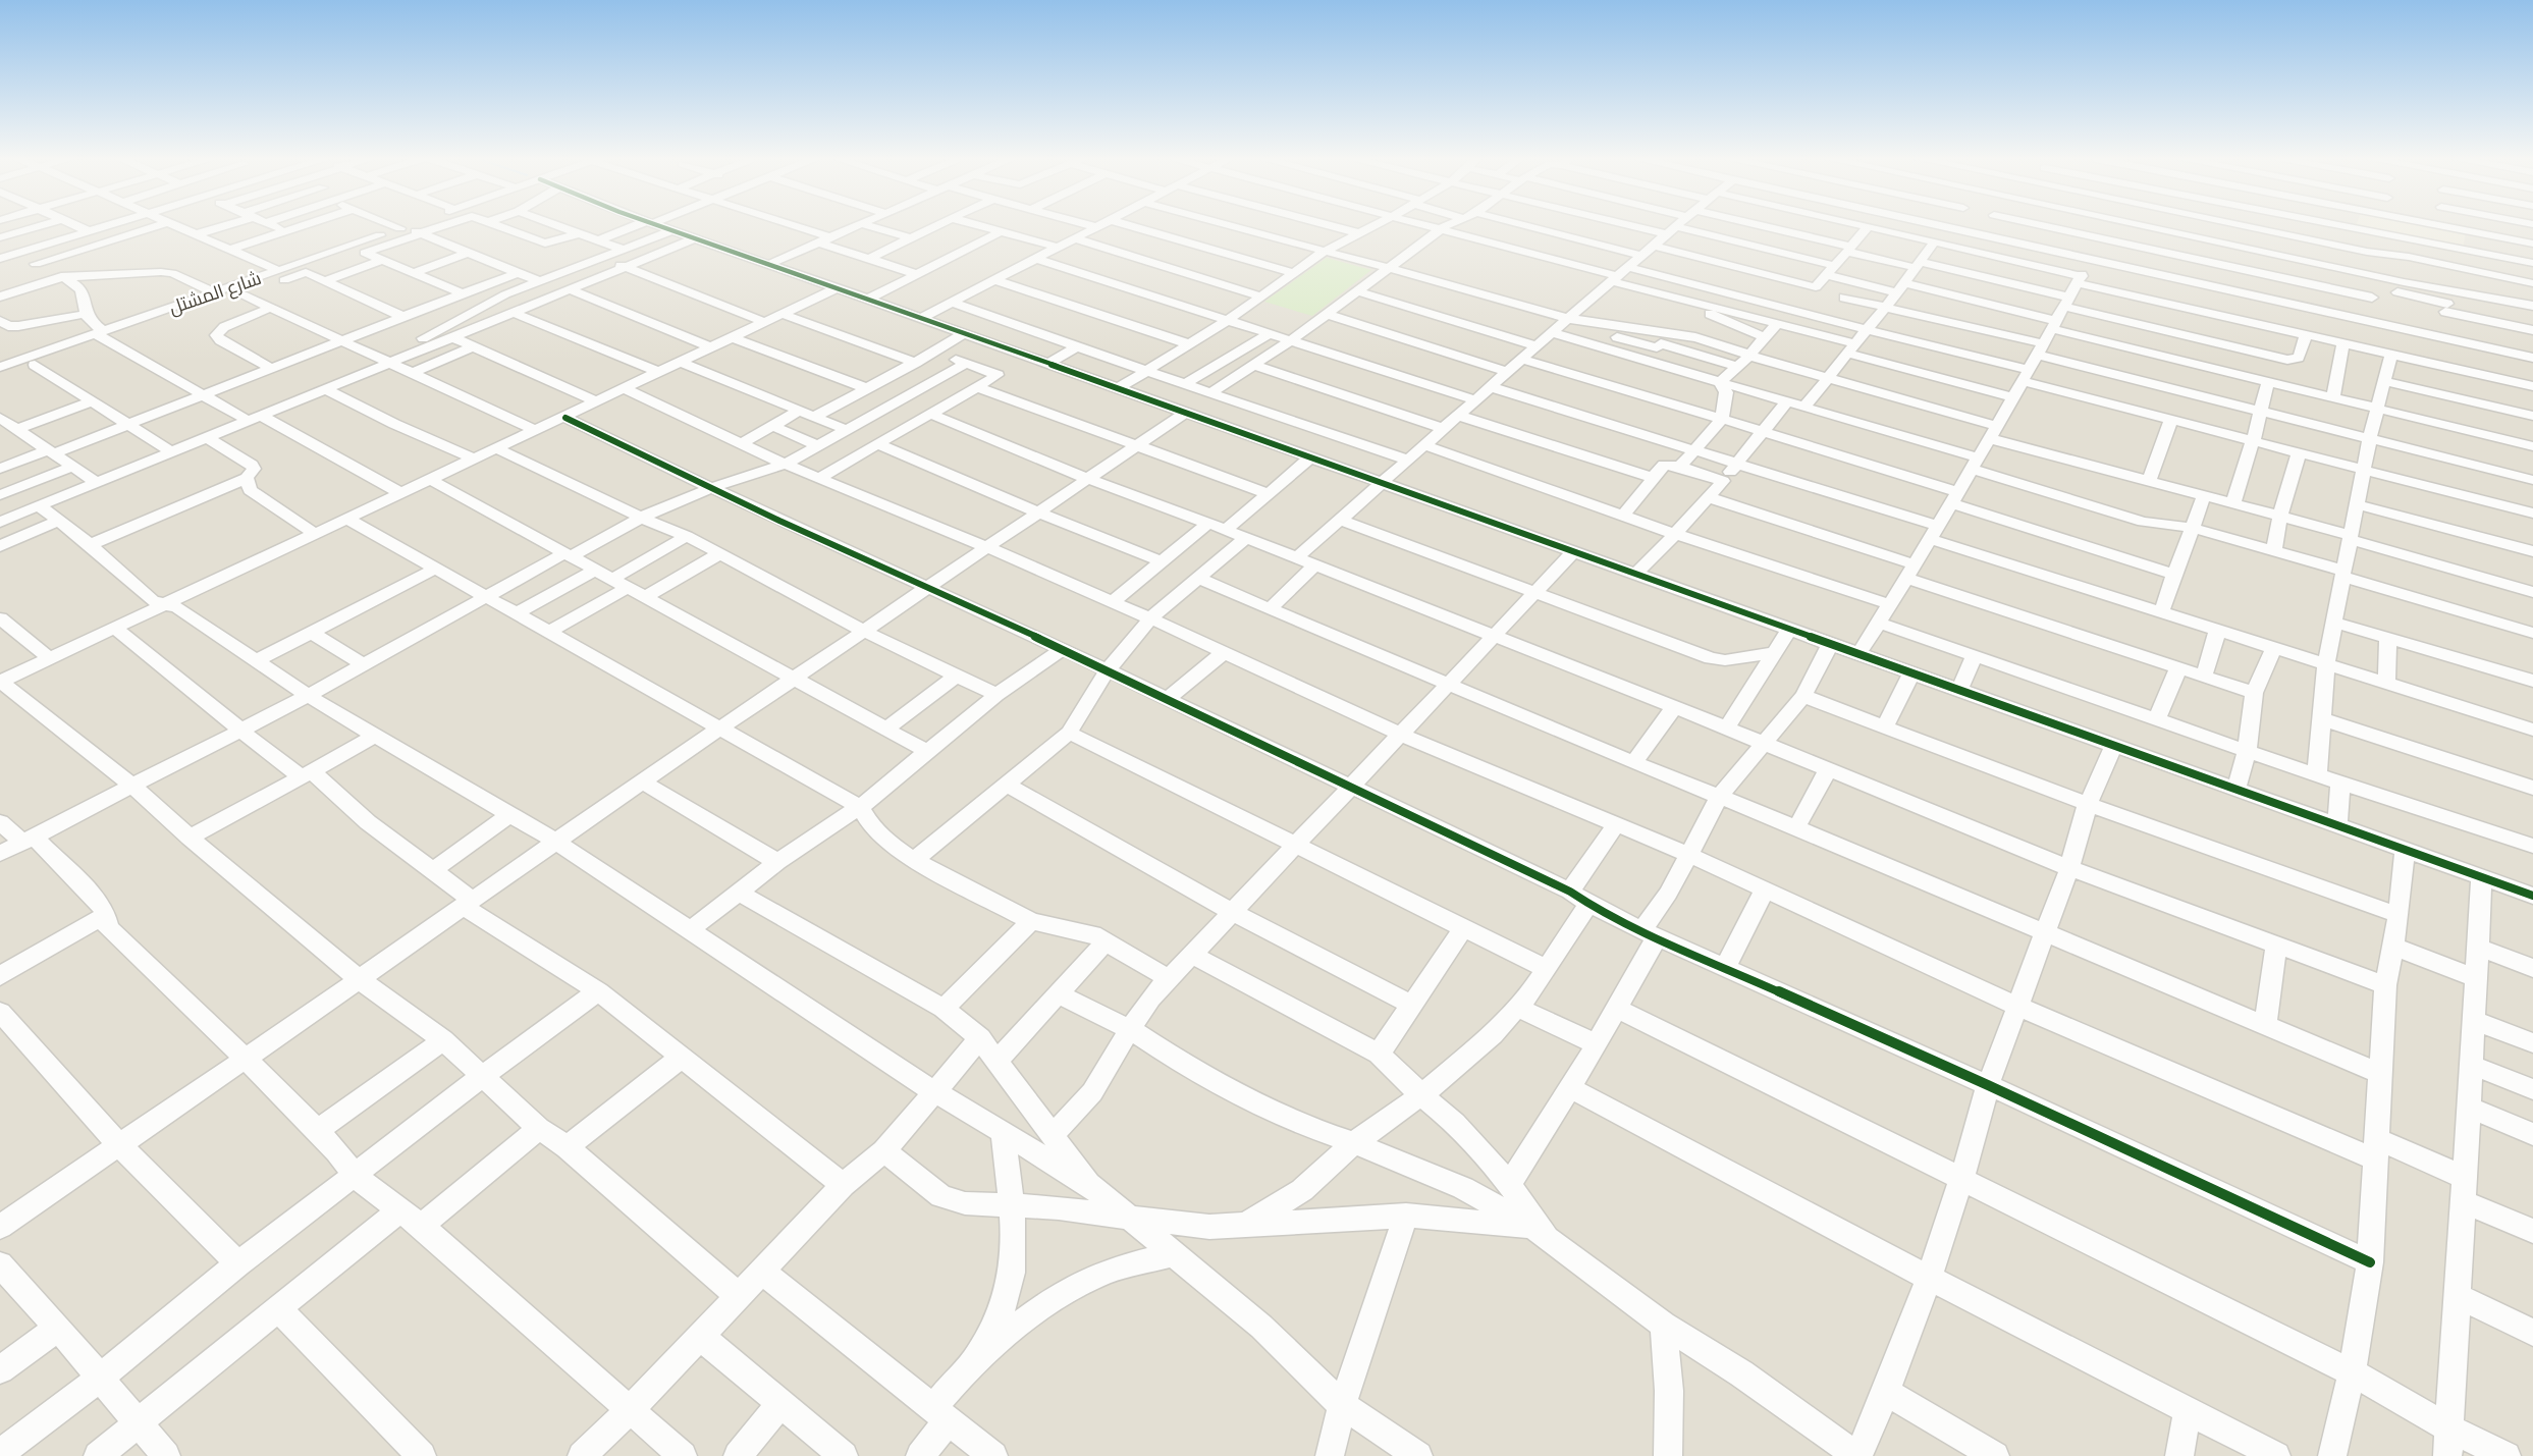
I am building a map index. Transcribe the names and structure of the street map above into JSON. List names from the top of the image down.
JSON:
{
  "streets": {
    "street": ["شارع المشتل"]
  }
}
